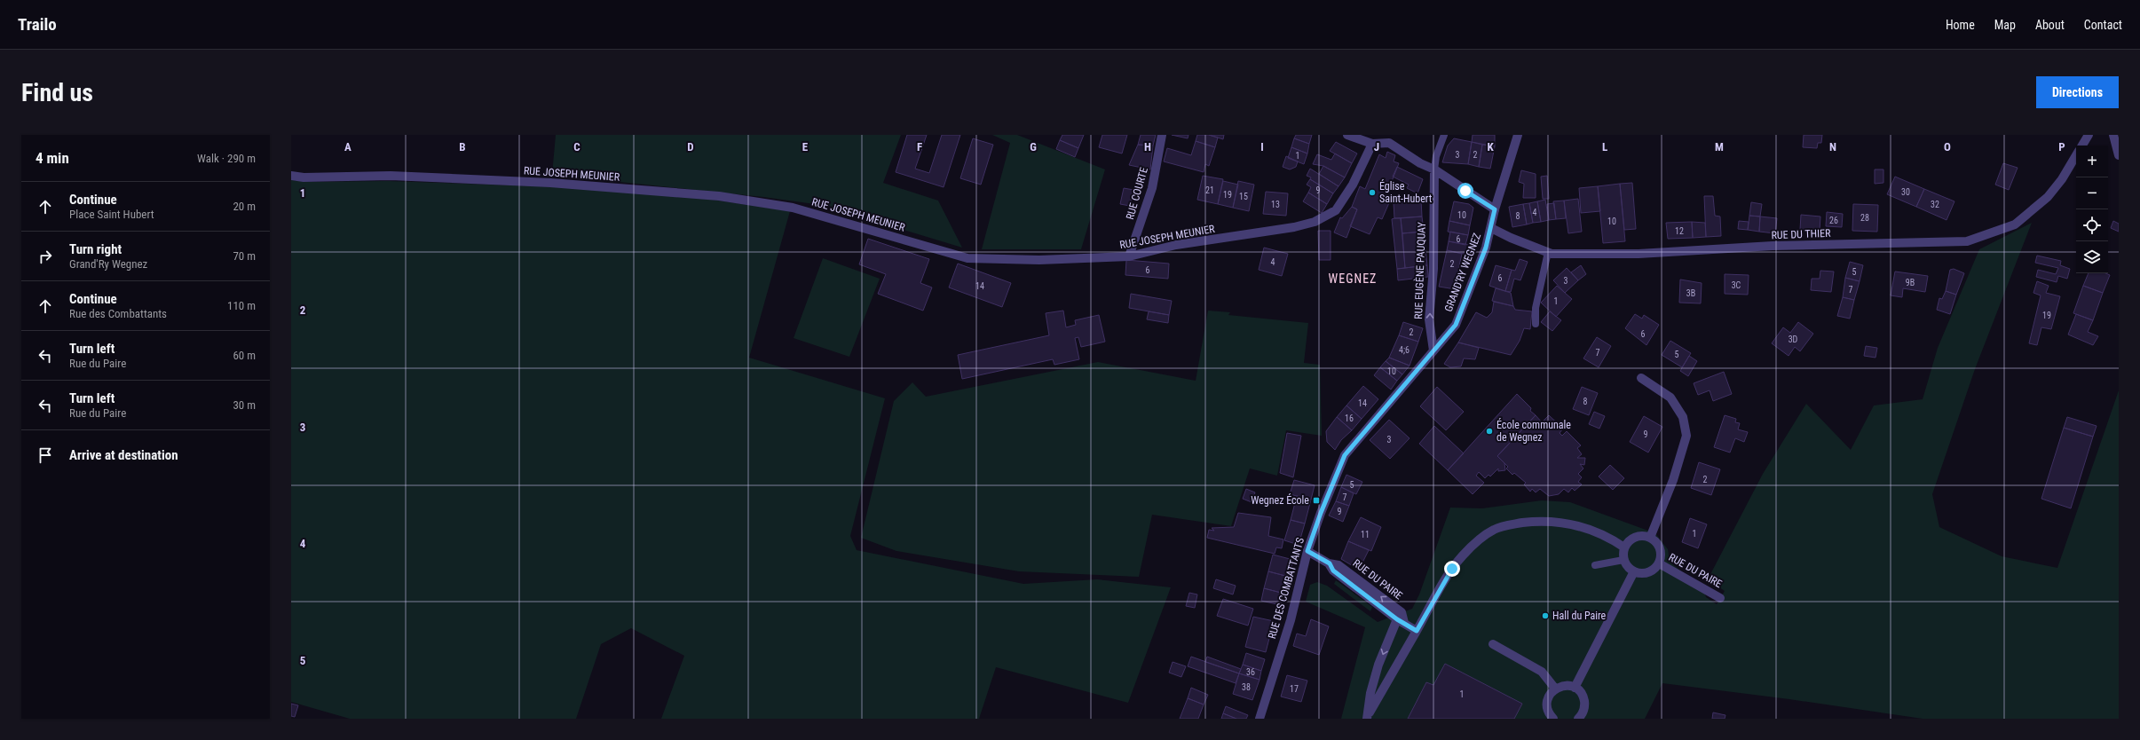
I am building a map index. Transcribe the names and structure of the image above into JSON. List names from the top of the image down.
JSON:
{
  "streets": {
    "street": [
      "RUE JOSEPH MEUNIER",
      "RUE COURTE",
      "RUE DU THIER",
      "RUE EUGÈNE PAUQUAY",
      "GRAND'RY WEGNEZ",
      "RUE DU PAIRE",
      "RUE DES COMBATTANTS"
    ]
  },
  "crossings": [
    ["RUE JOSEPH MEUNIER", "RUE COURTE"],
    ["RUE DU THIER", "GRAND'RY WEGNEZ"],
    ["RUE EUGÈNE PAUQUAY", "GRAND'RY WEGNEZ"],
    ["RUE EUGÈNE PAUQUAY", "RUE DES COMBATTANTS"],
    ["GRAND'RY WEGNEZ", "RUE DES COMBATTANTS"],
    ["RUE DU PAIRE", "RUE DES COMBATTANTS"]
  ],
  "one_way": ["RUE EUGÈNE PAUQUAY"],
  "districts": ["WEGNEZ"],
  "places": {
    "other": ["Église Saint-Hubert", "École communale de Wegnez", "Hall du Paire"],
    "transit": ["Wegnez École"]
  },
  "house_numbers": [
    "3",
    "2",
    "1",
    "21",
    "9",
    "30",
    "19",
    "15",
    "13",
    "32",
    "4",
    "10",
    "8",
    "28",
    "26",
    "10",
    "12",
    "6",
    "4",
    "2",
    "6",
    "5",
    "6",
    "3",
    "9B",
    "3C",
    "14",
    "7",
    "3B",
    "1",
    "19",
    "2",
    "6",
    "3D",
    "4;6",
    "7",
    "5",
    "10",
    "8",
    "14",
    "16",
    "9",
    "3",
    "2",
    "5",
    "7",
    "9",
    "1",
    "11",
    "36",
    "38",
    "17",
    "1"
  ],
  "page": {
    "header": "Trailo",
    "nav": [
      "Home",
      "Map",
      "About",
      "Contact"
    ],
    "buttons": "Directions",
    "title": "Find us",
    "heading": ["4 min", "Walk · 290 m"],
    "map_buttons": ["+", "−"],
    "list": [
      ["Continue", "Place Saint Hubert", "20 m"],
      ["Turn right", "Grand'Ry Wegnez", "70 m"],
      ["Continue", "Rue des Combattants", "110 m"],
      ["Turn left", "Rue du Paire", "60 m"],
      ["Turn left", "Rue du Paire", "30 m"],
      "Arrive at destination"
    ]
  },
  "grid": {
    "columns": [
      "A",
      "B",
      "C",
      "D",
      "E",
      "F",
      "G",
      "H",
      "I",
      "J",
      "K",
      "L",
      "M",
      "N",
      "O",
      "P"
    ],
    "rows": [
      "1",
      "2",
      "3",
      "4",
      "5"
    ]
  }
}
